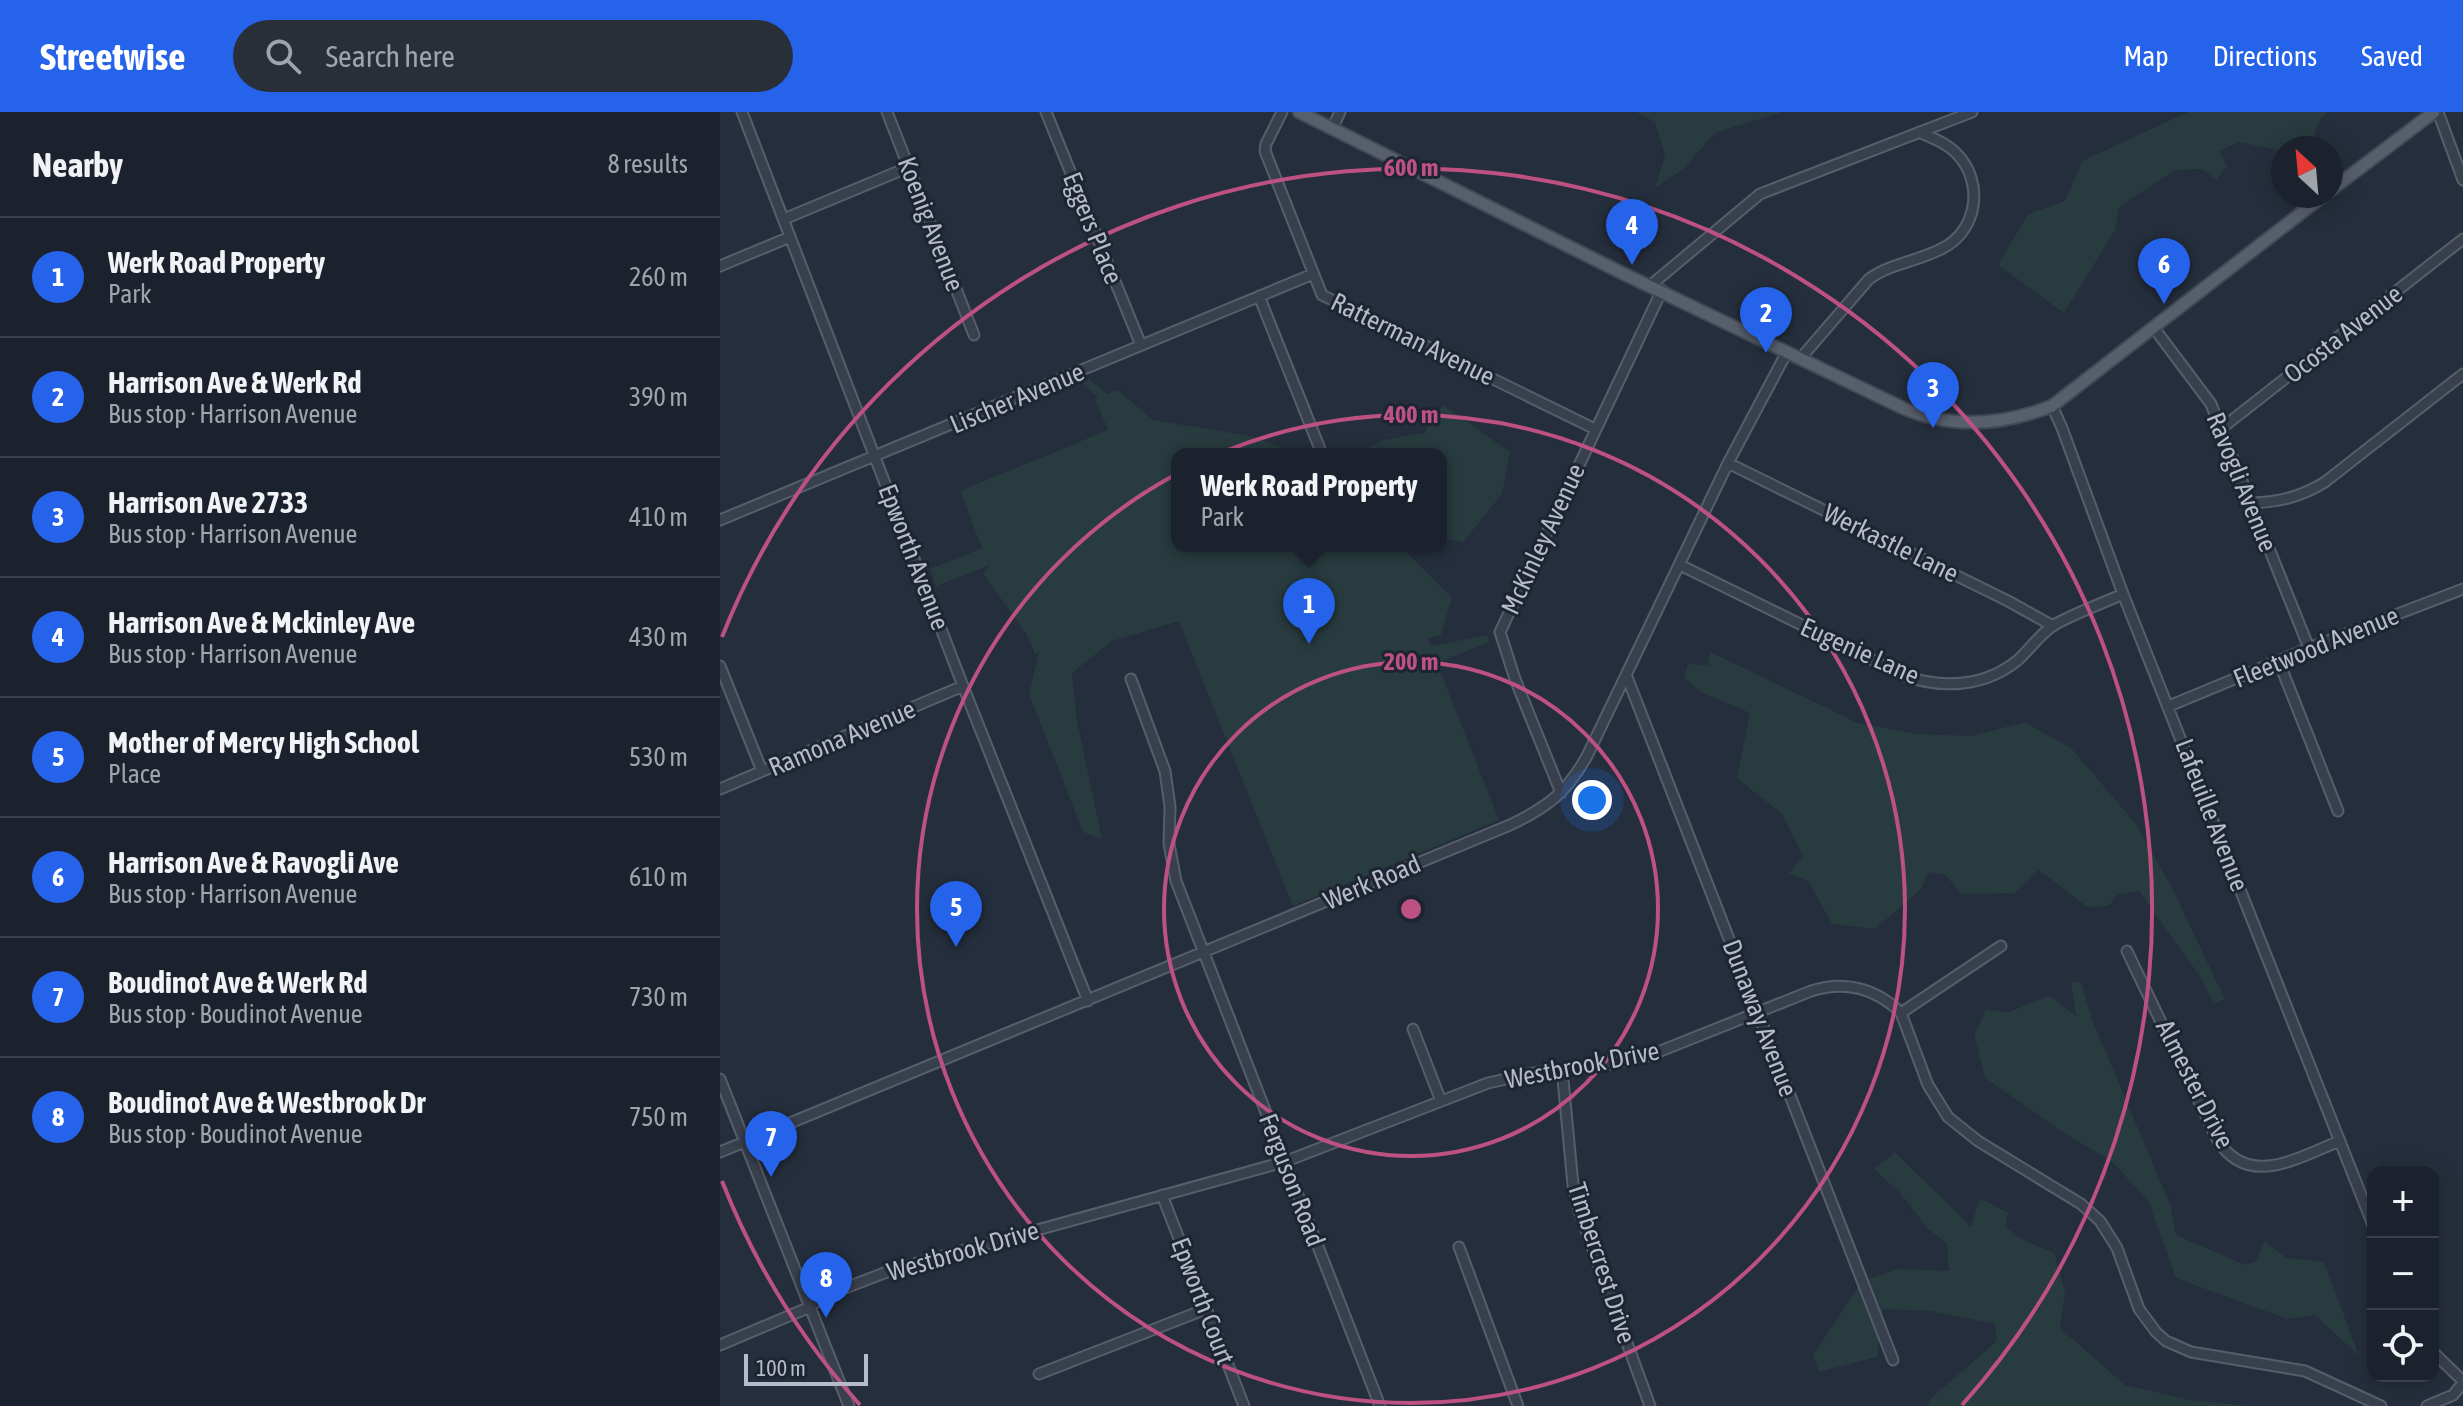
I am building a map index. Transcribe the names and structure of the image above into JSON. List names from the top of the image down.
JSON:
{
  "streets": {
    "street": [
      "Koenig Avenue",
      "Eggers Place",
      "Ocosta Avenue",
      "Ratterman Avenue",
      "Lischer Avenue",
      "Ravogli Avenue",
      "McKinley Avenue",
      "Werkastle Lane",
      "Epworth Avenue",
      "Fleetwood Avenue",
      "Eugenie Lane",
      "Ramona Avenue",
      "Lafeuille Avenue",
      "Werk Road",
      "Dunaway Avenue",
      "Westbrook Drive",
      "Almester Drive",
      "Ferguson Road",
      "Timbercrest Drive",
      "Epworth Court"
    ]
  },
  "crossings": [
    ["Eggers Place", "Lischer Avenue"],
    ["Ocosta Avenue", "Ravogli Avenue"],
    ["Ratterman Avenue", "Lischer Avenue"],
    ["Ratterman Avenue", "McKinley Avenue"],
    ["Lischer Avenue", "Epworth Avenue"],
    ["Ravogli Avenue", "Fleetwood Avenue"],
    ["McKinley Avenue", "Werk Road"],
    ["Werkastle Lane", "Eugenie Lane"],
    ["Werkastle Lane", "Werk Road"],
    ["Epworth Avenue", "Ramona Avenue"],
    ["Epworth Avenue", "Werk Road"],
    ["Fleetwood Avenue", "Lafeuille Avenue"],
    ["Eugenie Lane", "Lafeuille Avenue"],
    ["Eugenie Lane", "Werk Road"],
    ["Lafeuille Avenue", "Almester Drive"],
    ["Werk Road", "Dunaway Avenue"],
    ["Werk Road", "Ferguson Road"],
    ["Dunaway Avenue", "Westbrook Drive"],
    ["Westbrook Drive", "Ferguson Road"],
    ["Westbrook Drive", "Timbercrest Drive"],
    ["Westbrook Drive", "Epworth Court"]
  ],
  "scale_bar": "100 m",
  "north": "top left",
  "page": {
    "header": "Streetwise",
    "search": "Search here",
    "nav": ["Map", "Directions", "Saved"],
    "heading": ["Nearby", "8 results"],
    "pins": [
      "4",
      "6",
      "2",
      "3",
      "1",
      "5",
      "7",
      "8"
    ],
    "list": [
      {
        "mark": "1",
        "name": "Werk Road Property",
        "note": "Park",
        "value": "260 m"
      },
      {
        "mark": "2",
        "name": "Harrison Ave & Werk Rd",
        "note": "Bus stop · Harrison Avenue",
        "value": "390 m"
      },
      {
        "mark": "3",
        "name": "Harrison Ave 2733",
        "note": "Bus stop · Harrison Avenue",
        "value": "410 m"
      },
      {
        "mark": "4",
        "name": "Harrison Ave & Mckinley Ave",
        "note": "Bus stop · Harrison Avenue",
        "value": "430 m"
      },
      {
        "mark": "5",
        "name": "Mother of Mercy High School",
        "note": "Place",
        "value": "530 m"
      },
      {
        "mark": "6",
        "name": "Harrison Ave & Ravogli Ave",
        "note": "Bus stop · Harrison Avenue",
        "value": "610 m"
      },
      {
        "mark": "7",
        "name": "Boudinot Ave & Werk Rd",
        "note": "Bus stop · Boudinot Avenue",
        "value": "730 m"
      },
      {
        "mark": "8",
        "name": "Boudinot Ave & Westbrook Dr",
        "note": "Bus stop · Boudinot Avenue",
        "value": "750 m"
      }
    ],
    "popup": ["Werk Road Property", "Park"],
    "map_buttons": ["+", "−"],
    "scale": "100 m"
  },
  "rings": ["600 m", "400 m", "200 m"]
}
